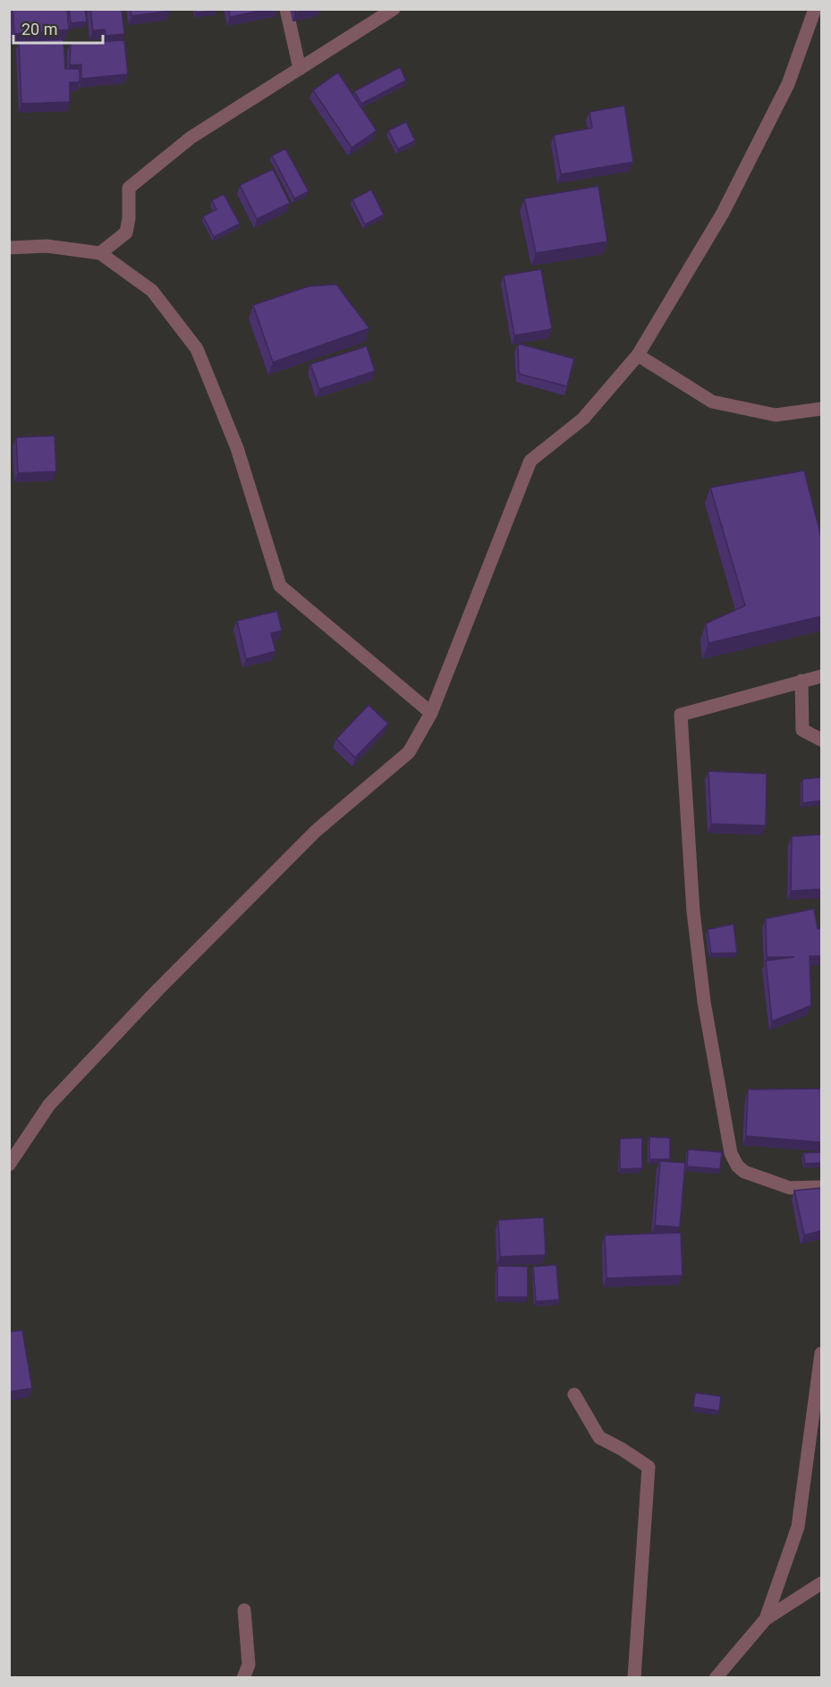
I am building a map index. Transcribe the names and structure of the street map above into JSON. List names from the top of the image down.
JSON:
{
  "scale_bar": "20 m"
}
